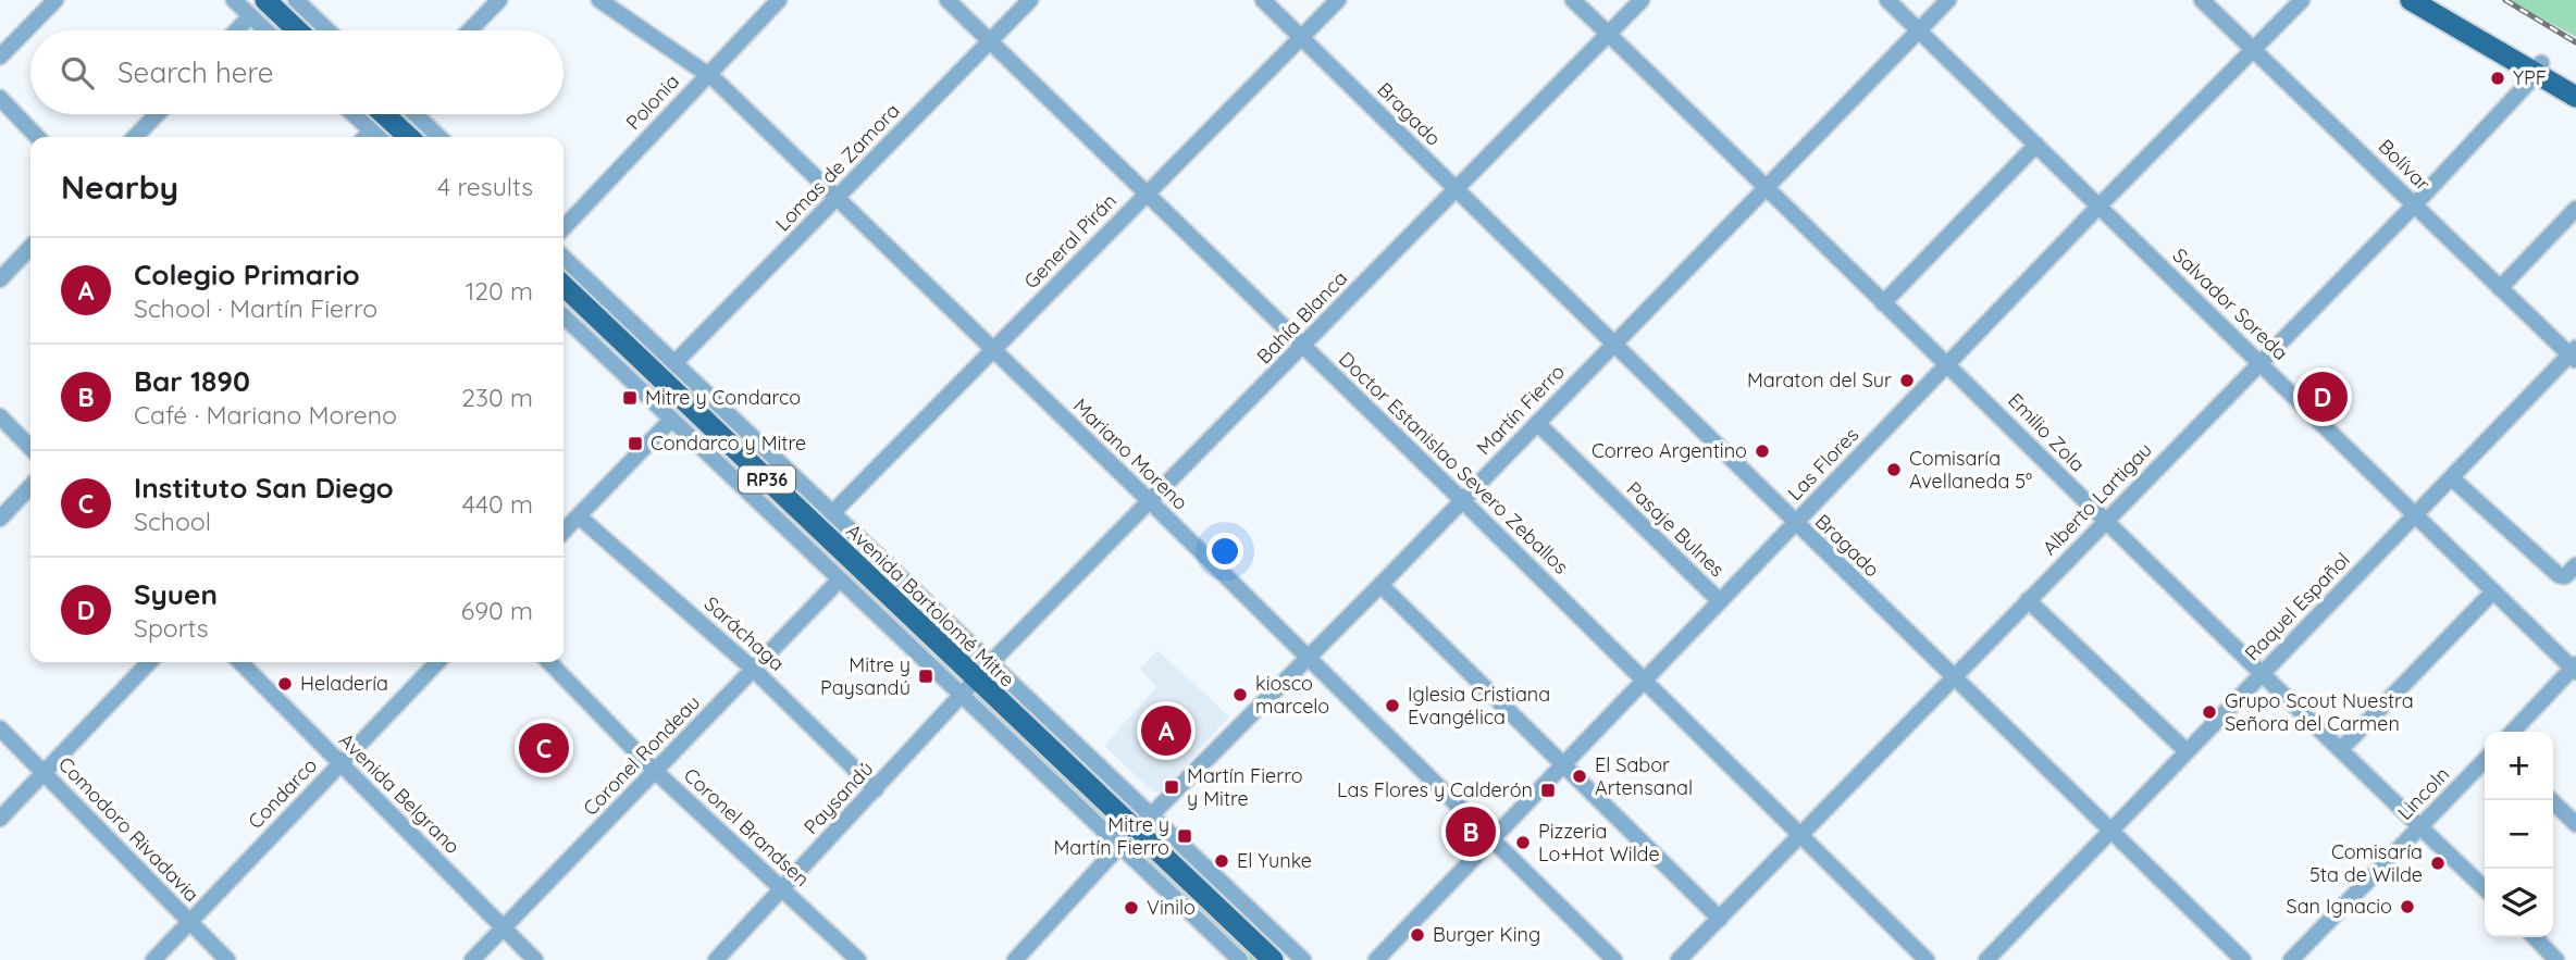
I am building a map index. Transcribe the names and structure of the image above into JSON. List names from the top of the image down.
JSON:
{
  "streets": {
    "main road": ["RP36", "Avenida Bartolomé Mitre"],
    "street": [
      "Polonia",
      "Bragado",
      "Bolívar",
      "Lomas de Zamora",
      "General Pirán",
      "Salvador Soreda",
      "Bahía Blanca",
      "Martín Fierro",
      "Emilio Zola",
      "Mariano Moreno",
      "Doctor Estanislao Severo Zeballos",
      "Las Flores",
      "Alberto Lartigau",
      "Pasaje Bulnes",
      "Raquel Español",
      "Saráchaga",
      "Coronel Rondeau",
      "Condarco",
      "Avenida Belgrano",
      "Lincoln",
      "Paysandú",
      "Coronel Brandsen",
      "Comodoro Rivadavia"
    ]
  },
  "crossings": [
    ["Polonia", "Mariano Moreno"],
    ["Bragado", "General Pirán"],
    ["Bragado", "Bahía Blanca"],
    ["Bragado", "Martín Fierro"],
    ["Bragado", "Las Flores"],
    ["Bragado", "Alberto Lartigau"],
    ["Bragado", "Raquel Español"],
    ["Bolívar", "Las Flores"],
    ["Bolívar", "Alberto Lartigau"],
    ["Bolívar", "Raquel Español"],
    ["Lomas de Zamora", "Mariano Moreno"],
    ["Lomas de Zamora", "Doctor Estanislao Severo Zeballos"],
    ["Lomas de Zamora", "Avenida Bartolomé Mitre"],
    ["General Pirán", "Mariano Moreno"],
    ["General Pirán", "Doctor Estanislao Severo Zeballos"],
    ["General Pirán", "Avenida Bartolomé Mitre"],
    ["Salvador Soreda", "Martín Fierro"],
    ["Salvador Soreda", "Las Flores"],
    ["Salvador Soreda", "Alberto Lartigau"],
    ["Salvador Soreda", "Raquel Español"],
    ["Bahía Blanca", "Emilio Zola"],
    ["Bahía Blanca", "Mariano Moreno"],
    ["Bahía Blanca", "Doctor Estanislao Severo Zeballos"],
    ["Bahía Blanca", "Avenida Bartolomé Mitre"],
    ["Bahía Blanca", "Paysandú"],
    ["Martín Fierro", "Emilio Zola"],
    ["Martín Fierro", "Mariano Moreno"],
    ["Martín Fierro", "Doctor Estanislao Severo Zeballos"],
    ["Martín Fierro", "Pasaje Bulnes"],
    ["Martín Fierro", "Avenida Bartolomé Mitre"],
    ["Emilio Zola", "Las Flores"],
    ["Emilio Zola", "Alberto Lartigau"],
    ["Emilio Zola", "Raquel Español"],
    ["Emilio Zola", "Lincoln"],
    ["Mariano Moreno", "Las Flores"],
    ["Doctor Estanislao Severo Zeballos", "Las Flores"],
    ["Doctor Estanislao Severo Zeballos", "Alberto Lartigau"],
    ["Las Flores", "Pasaje Bulnes"],
    ["Avenida Bartolomé Mitre", "Coronel Rondeau"],
    ["Avenida Bartolomé Mitre", "Paysandú"],
    ["Saráchaga", "Coronel Rondeau"],
    ["Saráchaga", "Paysandú"],
    ["Coronel Rondeau", "Avenida Belgrano"],
    ["Coronel Rondeau", "Coronel Brandsen"],
    ["Condarco", "Avenida Belgrano"],
    ["Condarco", "Comodoro Rivadavia"],
    ["Paysandú", "Coronel Brandsen"]
  ],
  "places": {
    "other": [
      "YPF",
      "Maraton del Sur",
      "Correo Argentino",
      "Comisaría Avellaneda 5°",
      "Heladería",
      "kiosco marcelo",
      "Iglesia Cristiana Evangélica",
      "Grupo Scout Nuestra Señora del Carmen",
      "El Sabor Artensanal",
      "Pizzeria Lo+Hot Wilde",
      "El Yunke",
      "Comisaría 5ta de Wilde",
      "San Ignacio",
      "Vinilo",
      "Burger King"
    ],
    "transit": [
      "Mitre y Condarco",
      "Condarco y Mitre",
      "Mitre y Paysandú",
      "Martín Fierro y Mitre",
      "Las Flores y Calderón",
      "Mitre y Martín Fierro"
    ]
  },
  "page": {
    "search": "Search here",
    "heading": ["Nearby", "4 results"],
    "list": [
      {
        "mark": "A",
        "name": "Colegio Primario",
        "note": "School · Martín Fierro",
        "value": "120 m"
      },
      {
        "mark": "B",
        "name": "Bar 1890",
        "note": "Café · Mariano Moreno",
        "value": "230 m"
      },
      {
        "mark": "C",
        "name": "Instituto San Diego",
        "note": "School",
        "value": "440 m"
      },
      {
        "mark": "D",
        "name": "Syuen",
        "note": "Sports",
        "value": "690 m"
      }
    ],
    "pins": [
      "D",
      "A",
      "C",
      "B"
    ],
    "map_buttons": ["+", "−"]
  }
}
